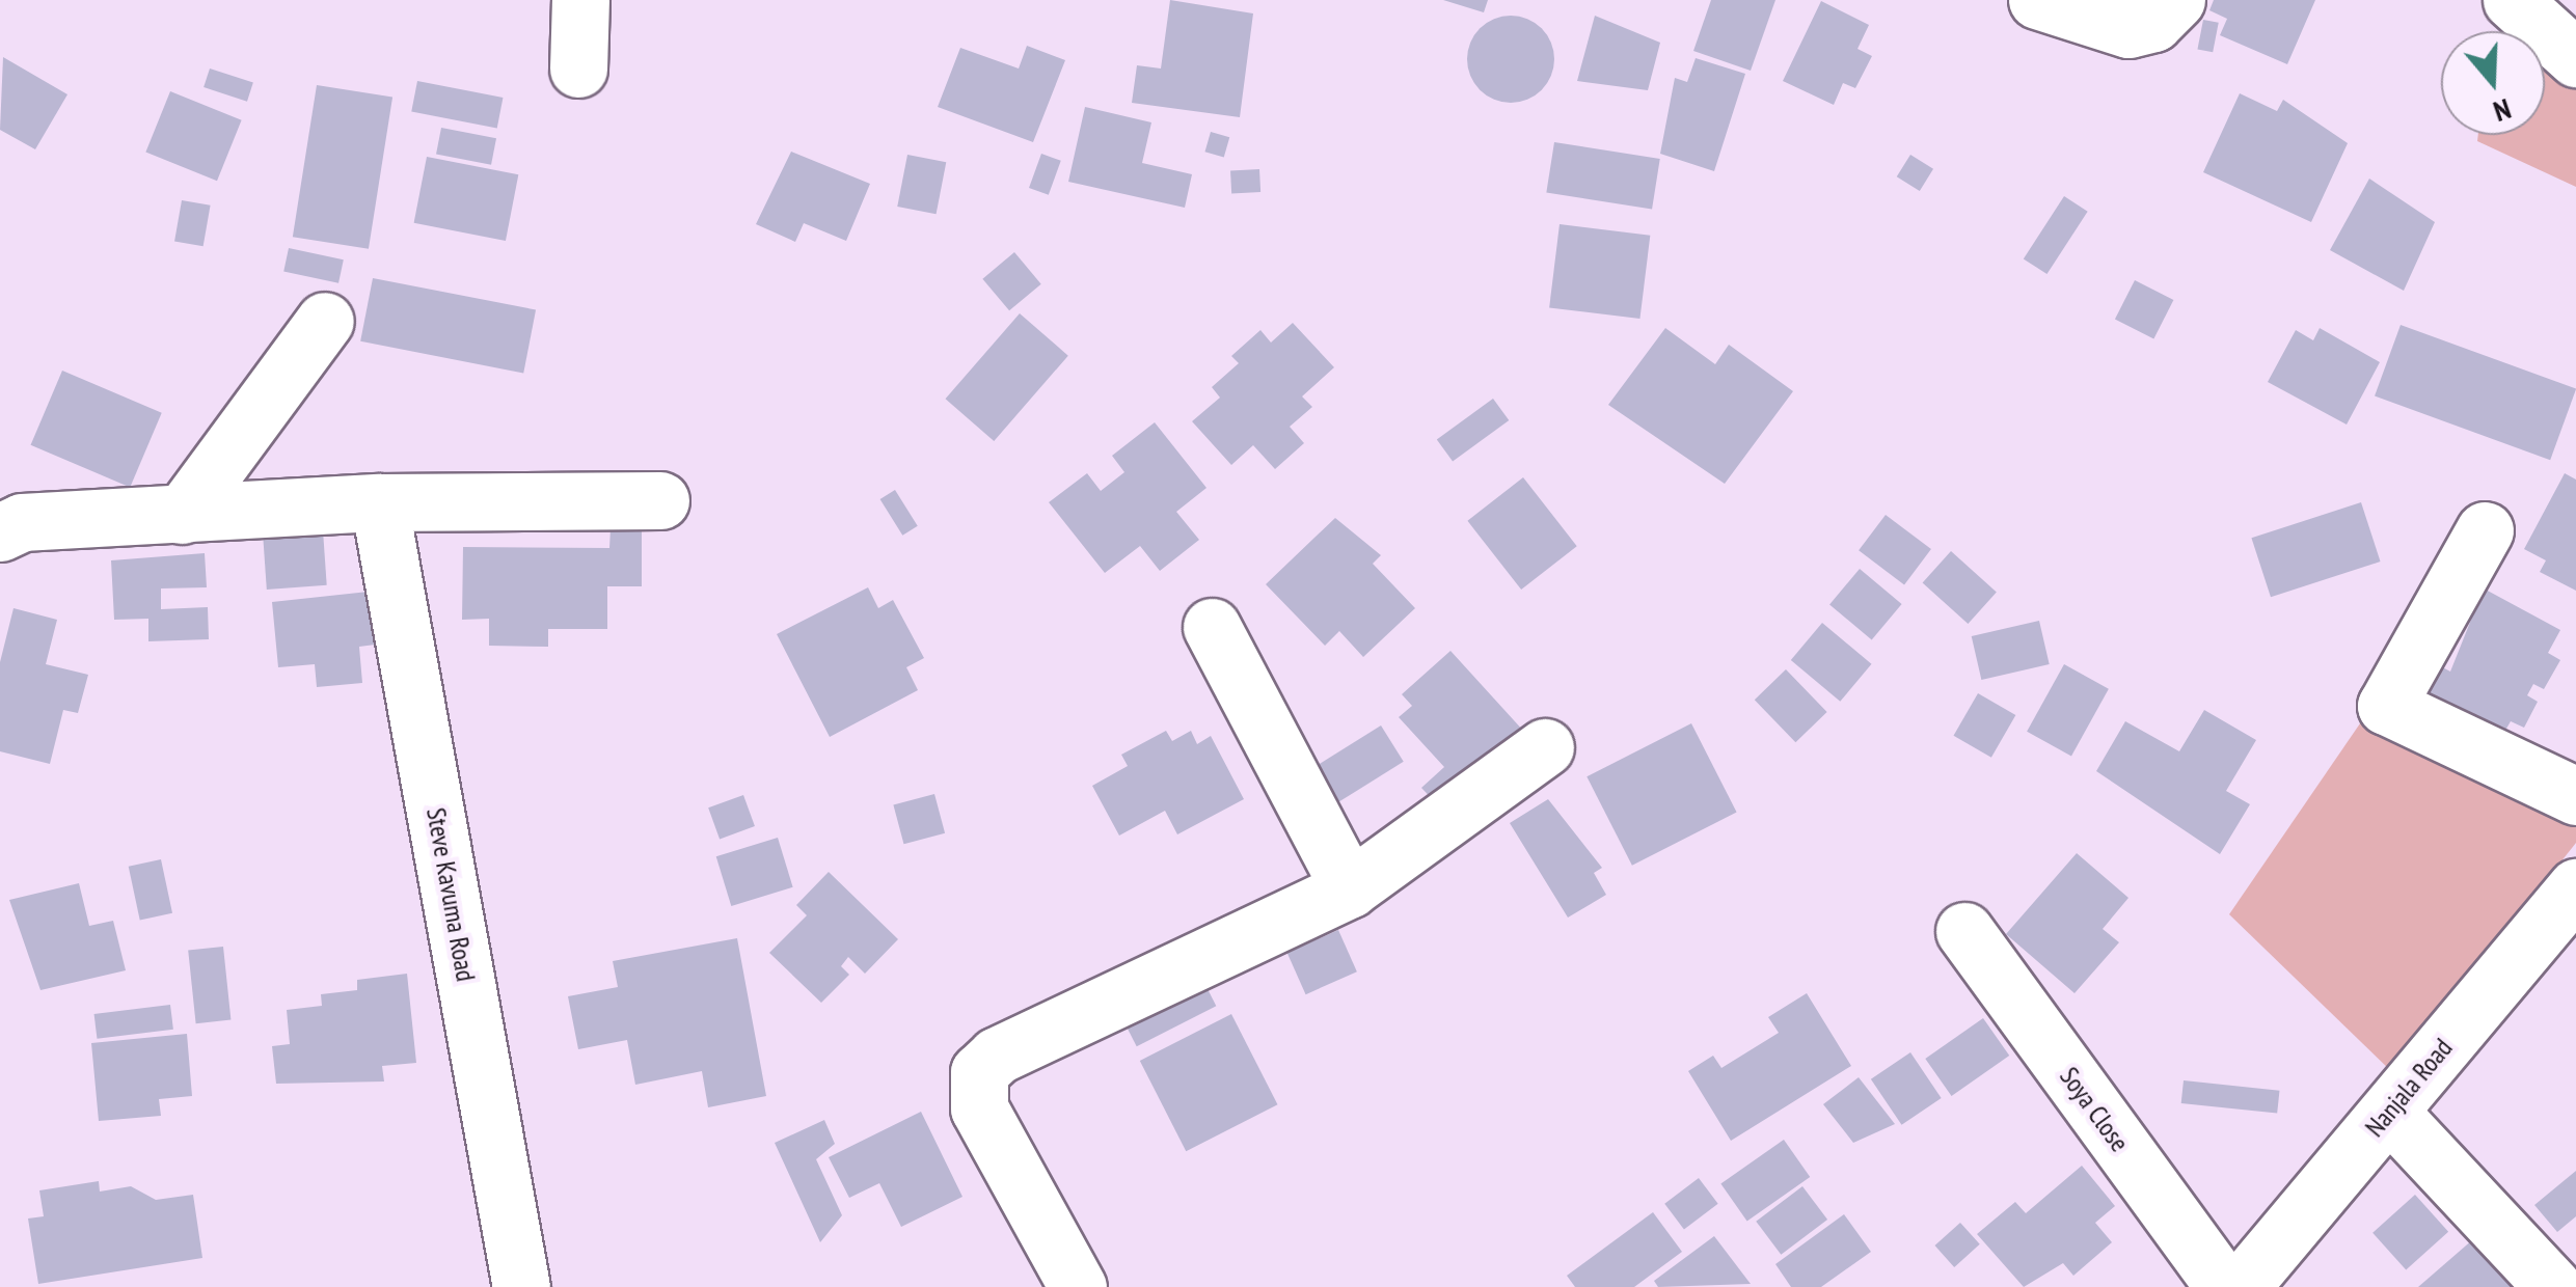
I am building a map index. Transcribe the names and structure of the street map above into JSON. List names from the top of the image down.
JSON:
{
  "streets": {
    "street": ["Steve Kavuma Road", "Nanjala Road", "Soya Close"]
  },
  "north": "bottom"
}
